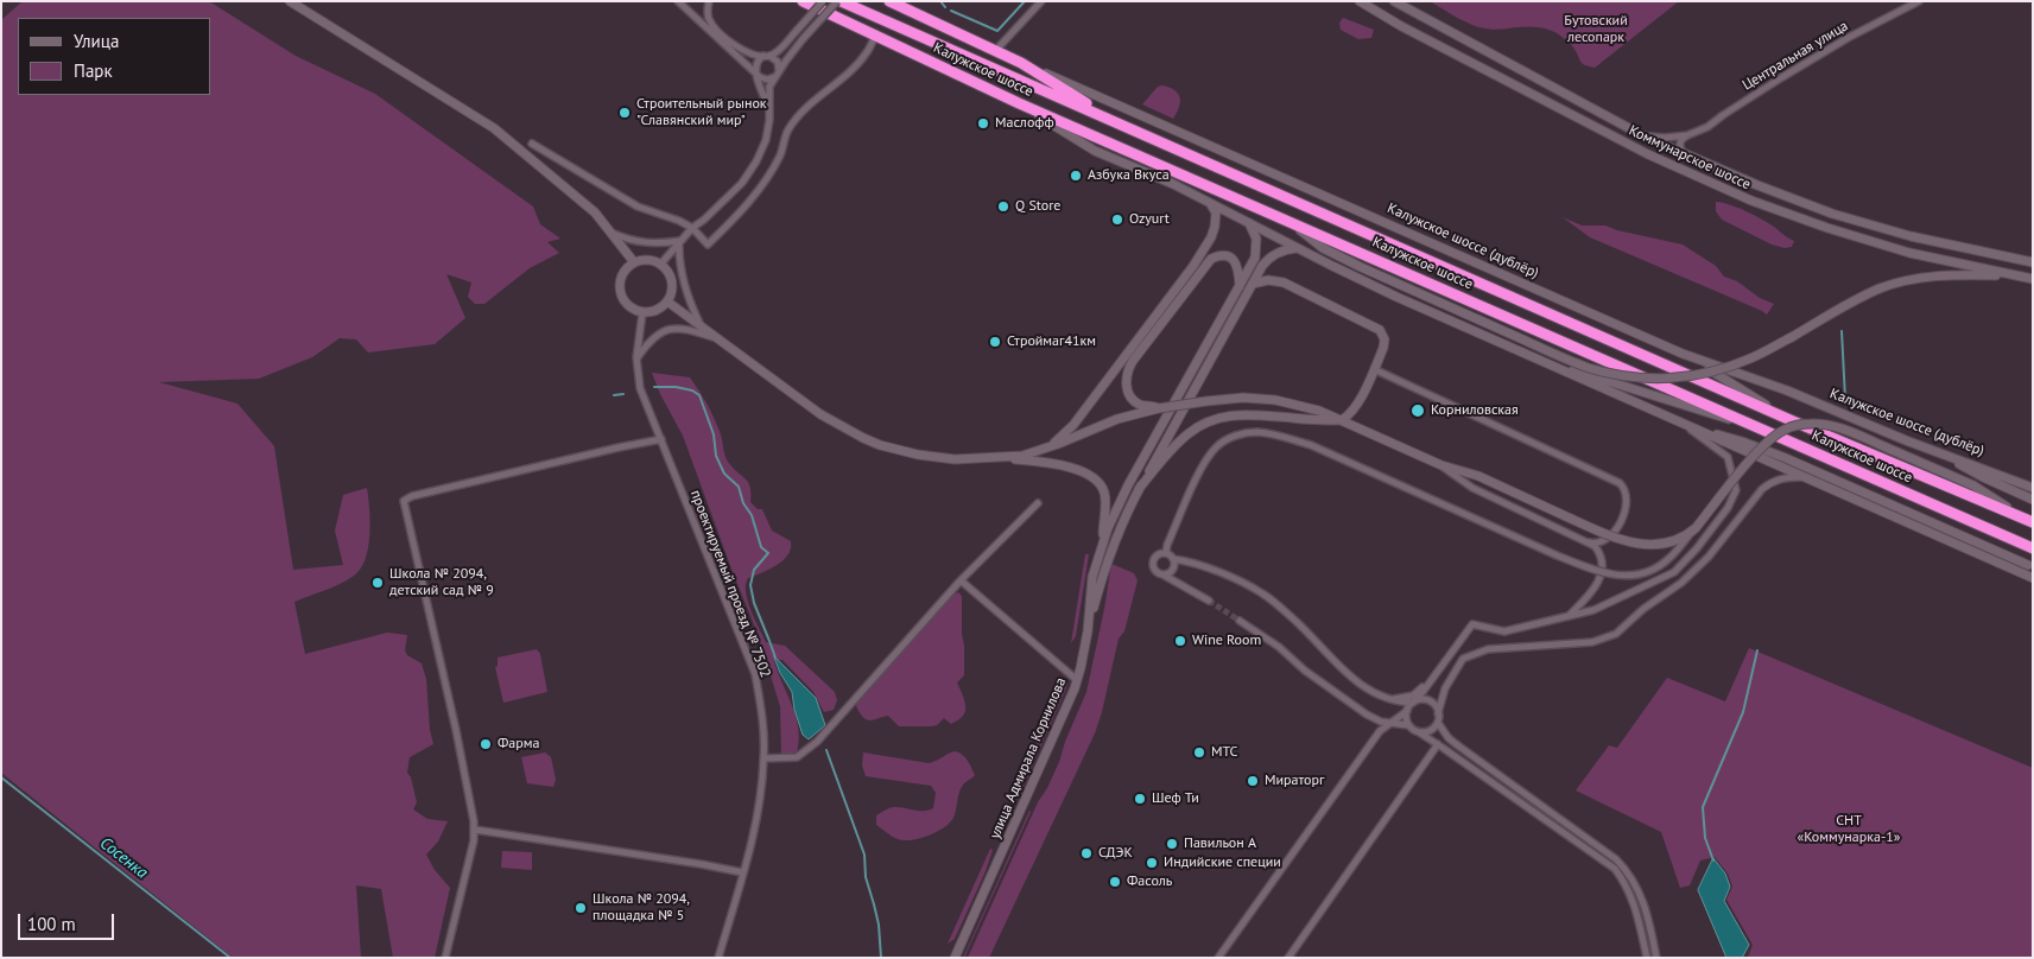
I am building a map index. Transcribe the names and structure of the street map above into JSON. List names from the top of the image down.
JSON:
{
  "streets": {
    "highway": ["Калужское шоссе", "Калужское шоссе (дублёр)"],
    "main road": ["Коммунарское шоссе", "улица Адмирала Корнилова"],
    "street": ["Центральная улица", "проектируемый проезд № 7502"]
  },
  "water": ["Сосенка"],
  "parks": ["Бутовский лесопарк", "СНТ «Коммунарка-1»"],
  "places": [
    "Строительный рынок \"Славянский мир\"",
    "Маслофф",
    "Азбука Вкуса",
    "Q Store",
    "Ozyurt",
    "Строймаг41км",
    "Корниловская",
    "Школа № 2094, детский сад № 9",
    "Wine Room",
    "Фарма",
    "МТС",
    "Мираторг",
    "Шеф Ти",
    "Павильон А",
    "СДЭК",
    "Индийские специи",
    "Фасоль",
    "Школа № 2094, площадка № 5"
  ],
  "legend": ["Улица", "Парк"],
  "scale_bar": "100 m"
}
